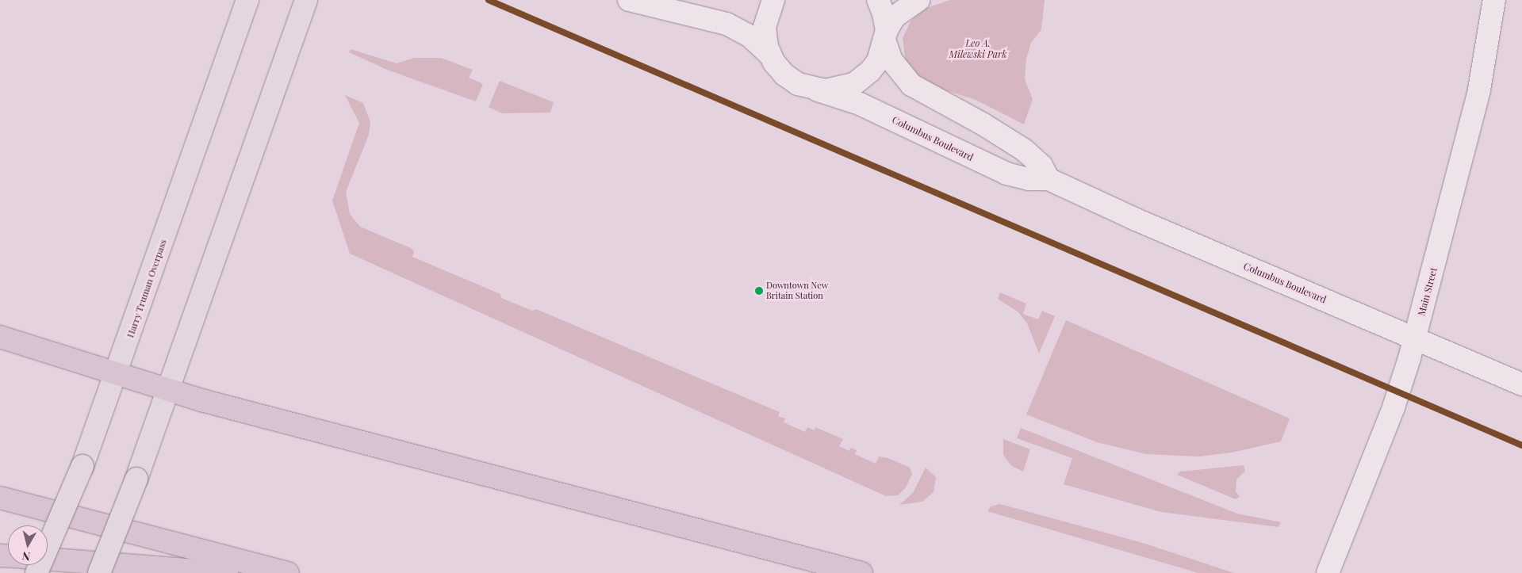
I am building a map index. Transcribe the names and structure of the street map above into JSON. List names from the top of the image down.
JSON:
{
  "streets": {
    "main road": ["Harry Truman Overpass"],
    "street": ["Columbus Boulevard", "Main Street"]
  },
  "crossings": [
    ["Columbus Boulevard", "Main Street"]
  ],
  "parks": ["Leo A. Milewski Park"],
  "places": ["Downtown New Britain Station"],
  "north": "bottom"
}
